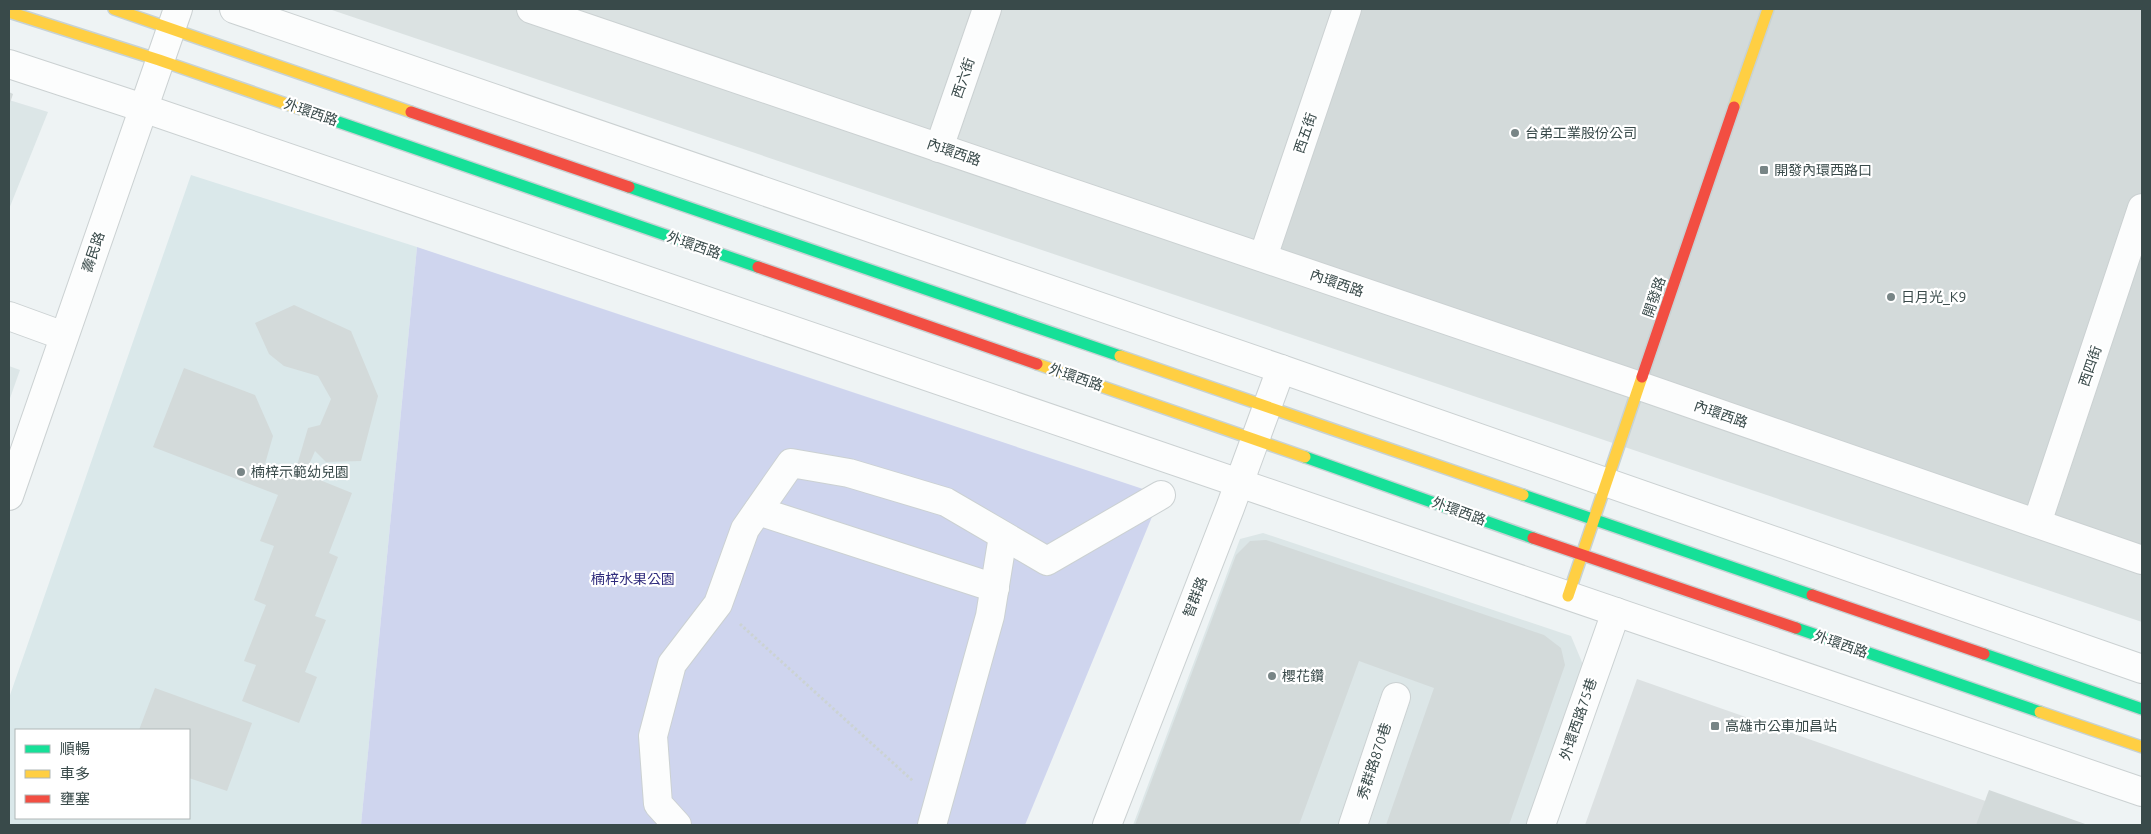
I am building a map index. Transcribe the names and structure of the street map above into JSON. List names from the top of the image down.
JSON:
{
  "streets": {
    "street": [
      "西六街",
      "外環西路",
      "西五街",
      "內環西路",
      "壽民路",
      "開發路",
      "西四街",
      "智群路",
      "外環西路75巷",
      "秀群路870巷"
    ]
  },
  "crossings": [
    ["西六街", "內環西路"],
    ["外環西路", "壽民路"],
    ["外環西路", "開發路"],
    ["外環西路", "智群路"],
    ["西五街", "內環西路"],
    ["內環西路", "開發路"],
    ["內環西路", "西四街"]
  ],
  "parks": ["楠梓水果公園"],
  "places": {
    "other": [
      "台弟工業股份公司",
      "日月光_K9",
      "楠梓示範幼兒園",
      "櫻花鑽"
    ],
    "transit": ["開發內環西路口", "高雄市公車加昌站"]
  },
  "legend": ["順暢", "車多", "壅塞"]
}
